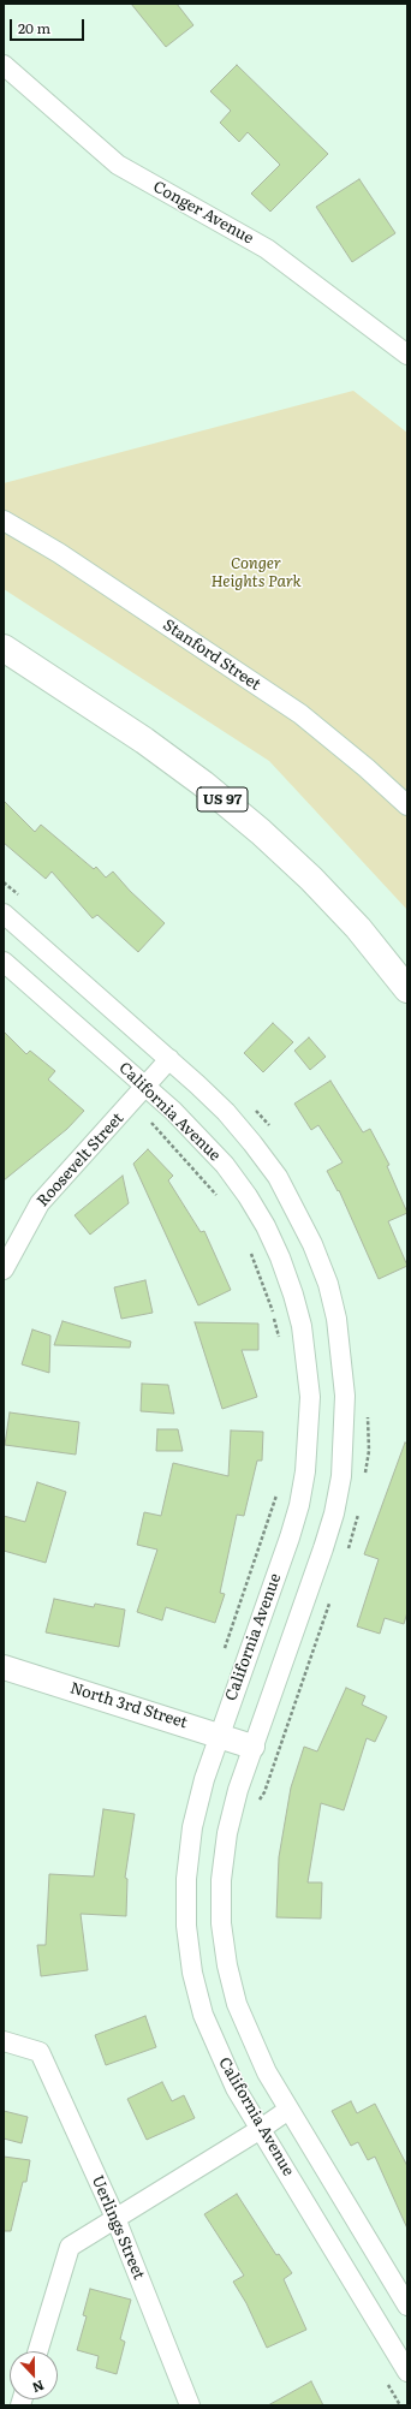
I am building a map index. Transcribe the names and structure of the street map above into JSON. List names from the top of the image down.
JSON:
{
  "streets": {
    "highway": ["US 97"],
    "street": [
      "Conger Avenue",
      "Stanford Street",
      "California Avenue",
      "Roosevelt Street",
      "North 3rd Street",
      "Uerlings Street"
    ]
  },
  "crossings": [
    ["California Avenue", "Roosevelt Street"],
    ["California Avenue", "North 3rd Street"]
  ],
  "parks": ["Conger Heights Park"],
  "scale_bar": "20 m",
  "north": "bottom"
}
